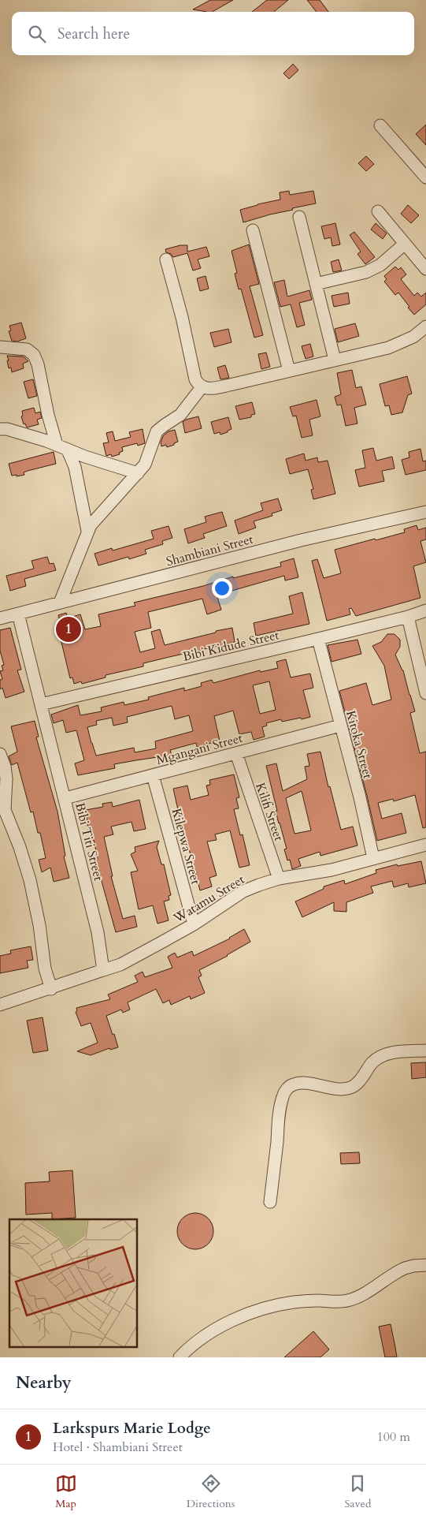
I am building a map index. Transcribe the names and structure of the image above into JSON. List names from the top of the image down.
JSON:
{
  "streets": {
    "street": [
      "Shambiani Street",
      "Bibi Kidude Street",
      "Kitoka Street",
      "Mgangani Street",
      "Kilifi Street",
      "Bibi Titi Street",
      "Kilepwa Street",
      "Watamu Street"
    ]
  },
  "crossings": [
    ["Shambiani Street", "Bibi Titi Street"],
    ["Bibi Kidude Street", "Kitoka Street"],
    ["Bibi Kidude Street", "Bibi Titi Street"],
    ["Kitoka Street", "Mgangani Street"],
    ["Kitoka Street", "Watamu Street"],
    ["Mgangani Street", "Kilifi Street"],
    ["Mgangani Street", "Bibi Titi Street"],
    ["Mgangani Street", "Kilepwa Street"],
    ["Kilifi Street", "Watamu Street"],
    ["Bibi Titi Street", "Watamu Street"],
    ["Kilepwa Street", "Watamu Street"]
  ],
  "page": {
    "search": "Search here",
    "pins": "1",
    "heading": "Nearby",
    "list": [
      {
        "mark": "1",
        "name": "Larkspurs Marie Lodge",
        "note": "Hotel · Shambiani Street",
        "value": "100 m"
      }
    ],
    "nav": ["Map", "Directions", "Saved"]
  }
}
